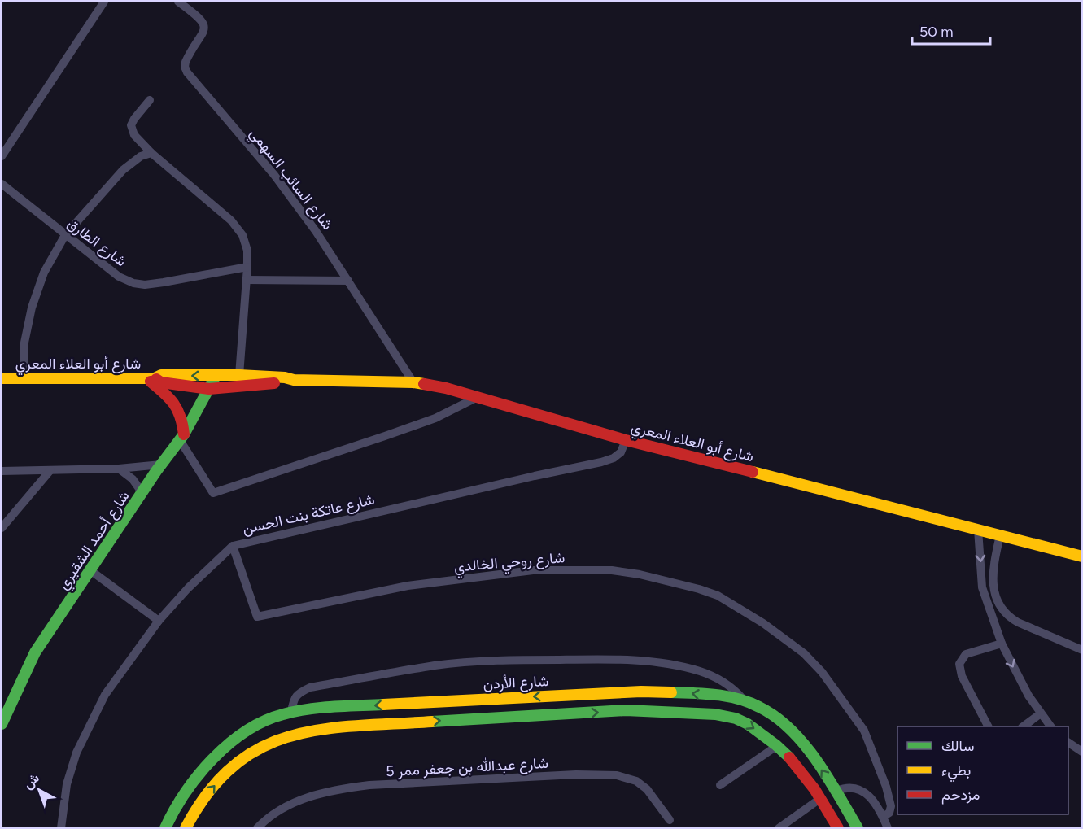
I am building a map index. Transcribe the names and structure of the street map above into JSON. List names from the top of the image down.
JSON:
{
  "streets": {
    "main road": ["شارع أبو العلاء المعري", "شارع أحمد الشقيري", "شارع الأردن"],
    "street": [
      "شارع السائب السهمي",
      "شارع الطارق",
      "شارع عاتكة بنت الحسن",
      "شارع روحي الخالدي",
      "شارع عبدالله بن جعفر ممر 5"
    ]
  },
  "crossings": [
    ["شارع السائب السهمي", "شارع أبو العلاء المعري"],
    ["شارع أبو العلاء المعري", "شارع عاتكة بنت الحسن"],
    ["شارع أبو العلاء المعري", "شارع أحمد الشقيري"],
    ["شارع عاتكة بنت الحسن", "شارع روحي الخالدي"]
  ],
  "legend": ["سالك", "بطيء", "مزدحم"],
  "scale_bar": "50 m",
  "north": "top left"
}
